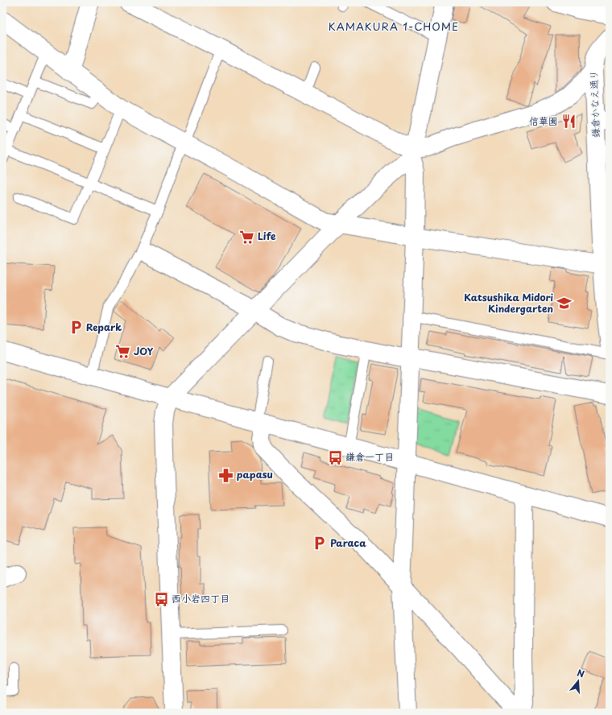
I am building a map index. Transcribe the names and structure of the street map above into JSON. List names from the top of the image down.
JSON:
{
  "streets": {
    "street": ["鎌倉かなえ通り"]
  },
  "districts": ["KAMAKURA 1-CHOME"],
  "places": {
    "restaurant": ["信華園"],
    "supermarket": ["Life", "JOY"],
    "school or university": ["Katsushika Midori Kindergarten"],
    "parking": ["Repark", "Paraca"],
    "bus stop": ["鎌倉一丁目", "西小岩四丁目"],
    "pharmacy": ["papasu"]
  },
  "north": "top"
}
